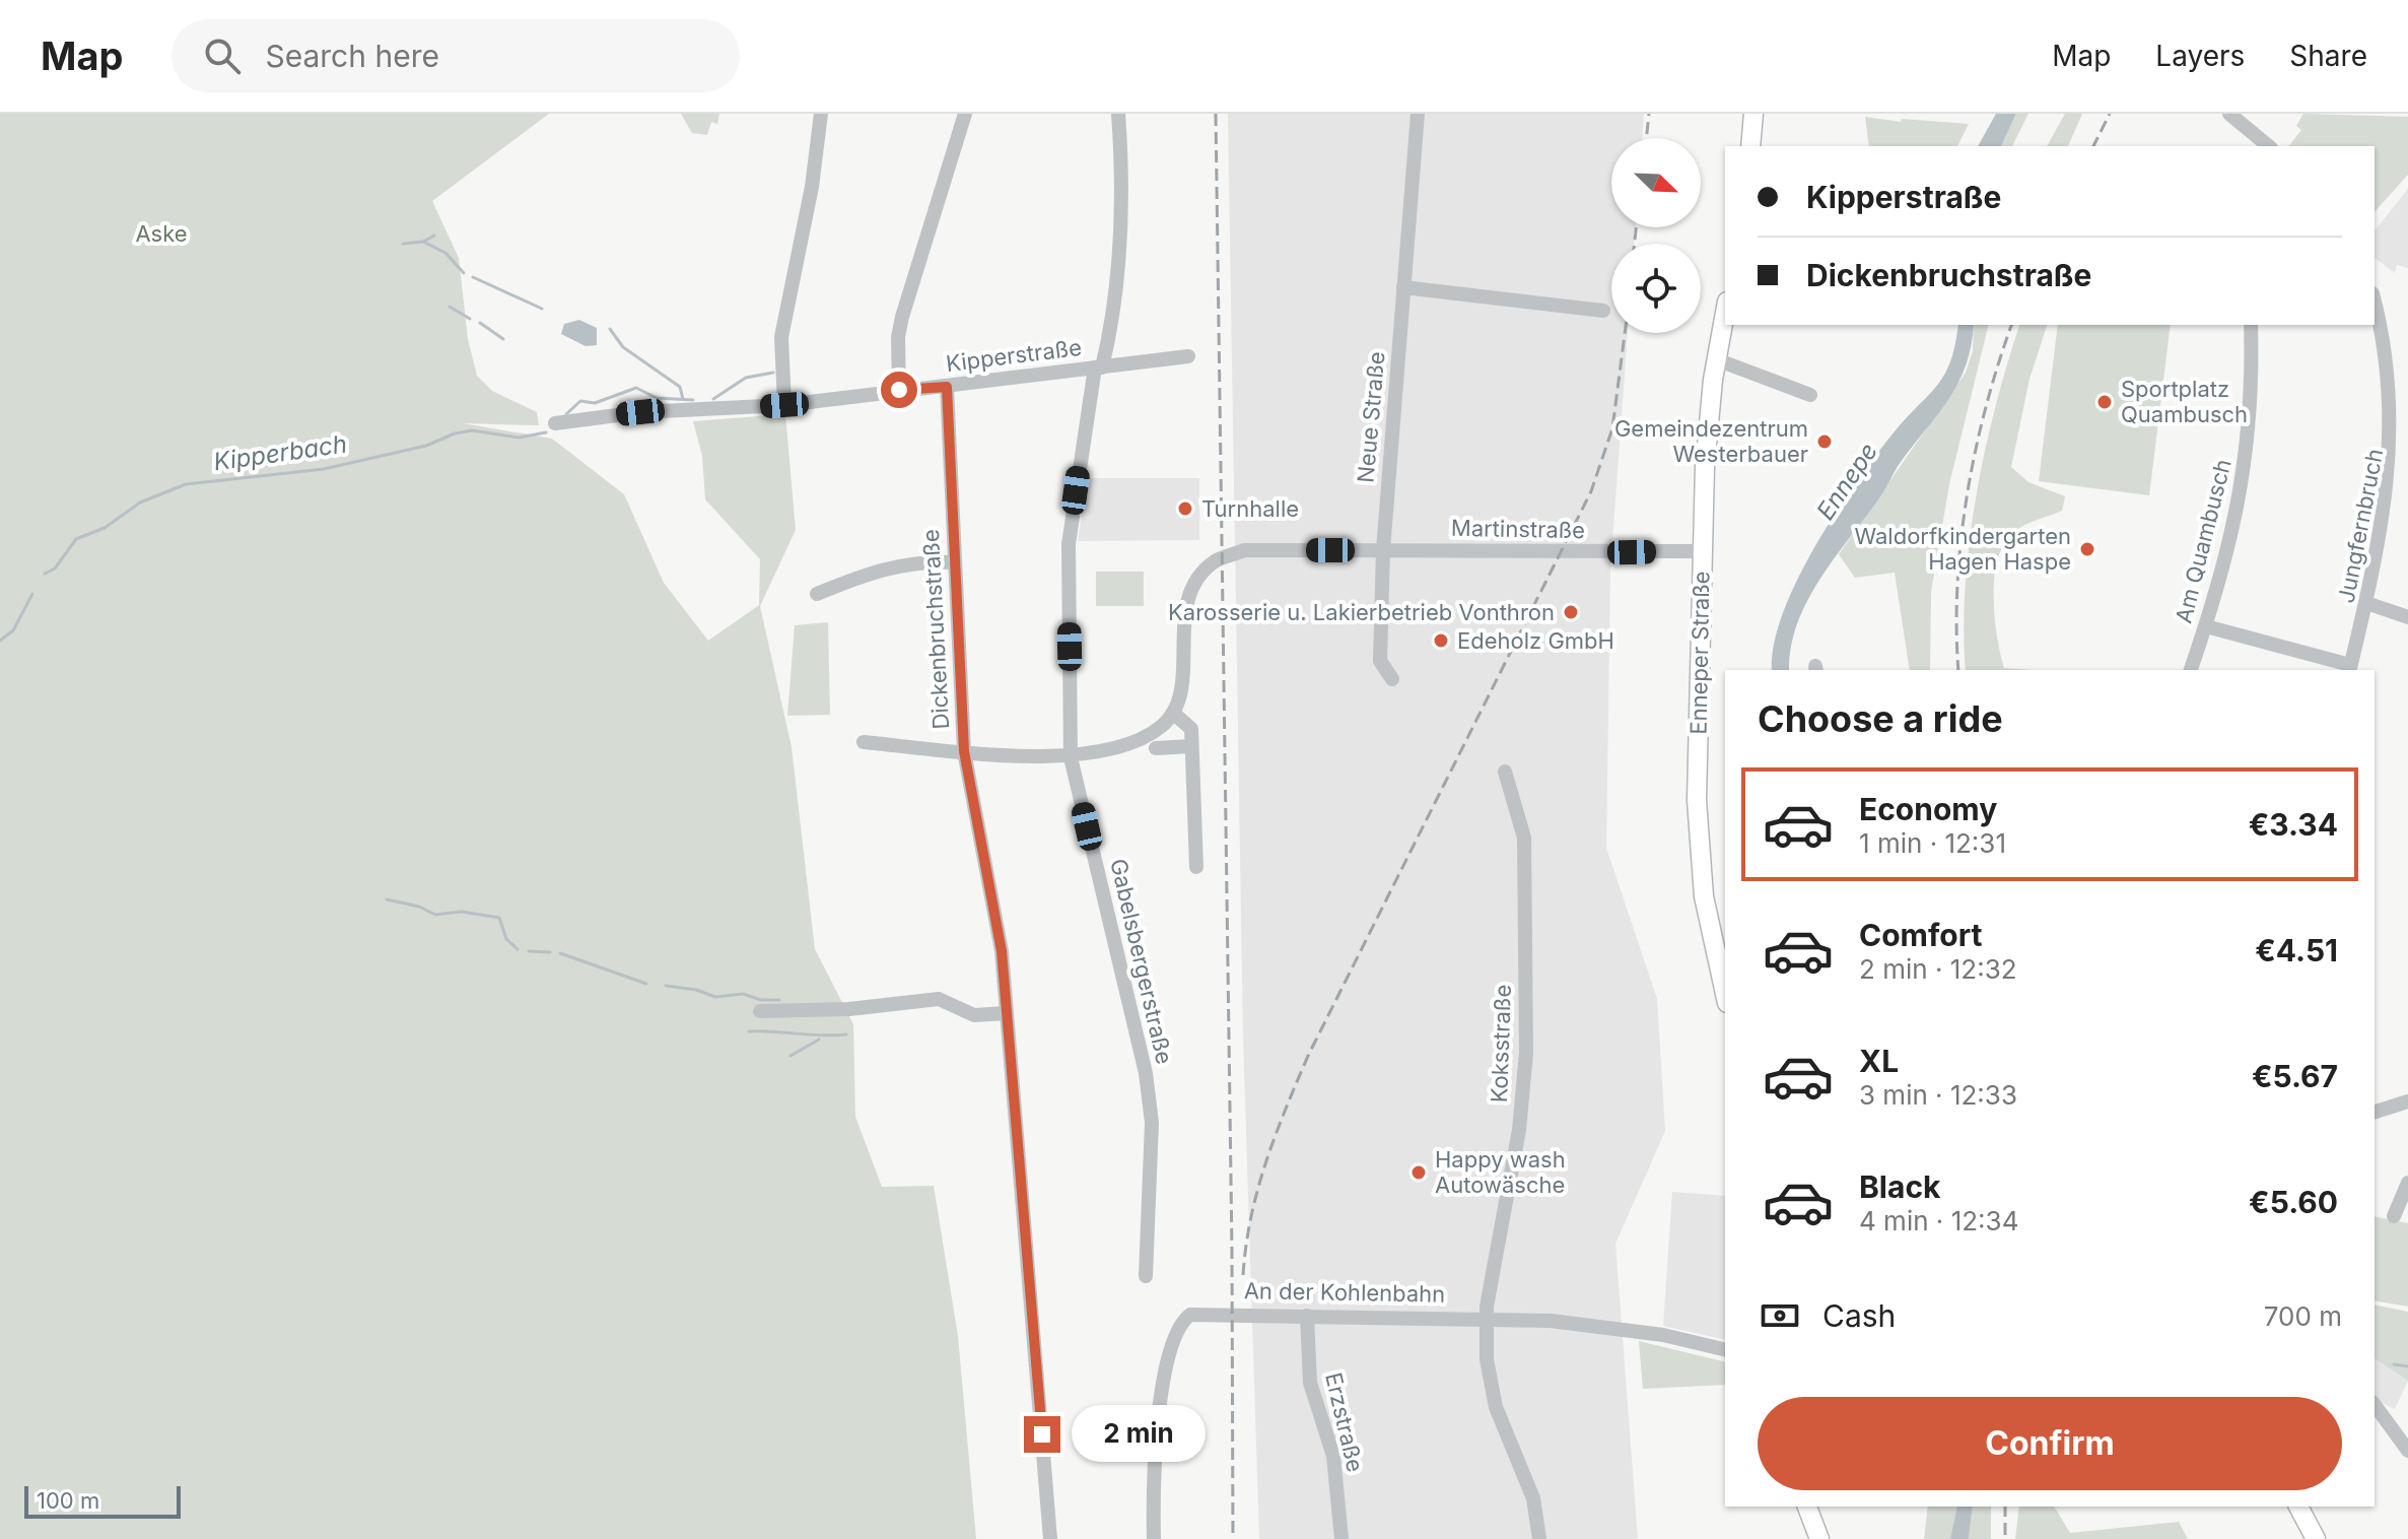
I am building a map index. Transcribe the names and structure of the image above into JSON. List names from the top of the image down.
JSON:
{
  "streets": {
    "main road": ["Enneper Straße"],
    "street": [
      "Kipperstraße",
      "Neue Straße",
      "Jungfernbruch",
      "Martinstraße",
      "Am Quambusch",
      "Dickenbruchstraße",
      "Gabelsbergerstraße",
      "Koksstraße",
      "An der Kohlenbahn",
      "Erzstraße"
    ]
  },
  "crossings": [
    ["Kipperstraße", "Dickenbruchstraße"],
    ["Kipperstraße", "Gabelsbergerstraße"],
    ["Neue Straße", "Martinstraße"],
    ["Martinstraße", "Enneper Straße"],
    ["Koksstraße", "An der Kohlenbahn"],
    ["An der Kohlenbahn", "Erzstraße"]
  ],
  "water": ["Kipperbach", "Ennepe"],
  "parks": ["Aske"],
  "places": [
    "Sportplatz Quambusch",
    "Gemeindezentrum Westerbauer",
    "Turnhalle",
    "Waldorfkindergarten Hagen Haspe",
    "Karosserie u. Lakierbetrieb Vonthron",
    "Edeholz GmbH",
    "Happy wash Autowäsche"
  ],
  "scale_bar": "100 m",
  "north": "bottom right",
  "page": {
    "header": "Map",
    "search": "Search here",
    "nav": ["Map", "Layers", "Share"],
    "banner": ["Kipperstraße", "Dickenbruchstraße"],
    "heading": "Choose a ride",
    "list": [
      {
        "name": "Economy",
        "note": "1 min · 12:31",
        "value": "€3.34"
      },
      {
        "name": "Comfort",
        "note": "2 min · 12:32",
        "value": "€4.51"
      },
      {
        "name": "XL",
        "note": "3 min · 12:33",
        "value": "€5.67"
      },
      {
        "name": "Black",
        "note": "4 min · 12:34",
        "value": "€5.60"
      }
    ],
    "pay": ["Cash", "700 m"],
    "buttons": "Confirm",
    "bubble": "2 min",
    "scale": "100 m"
  }
}
